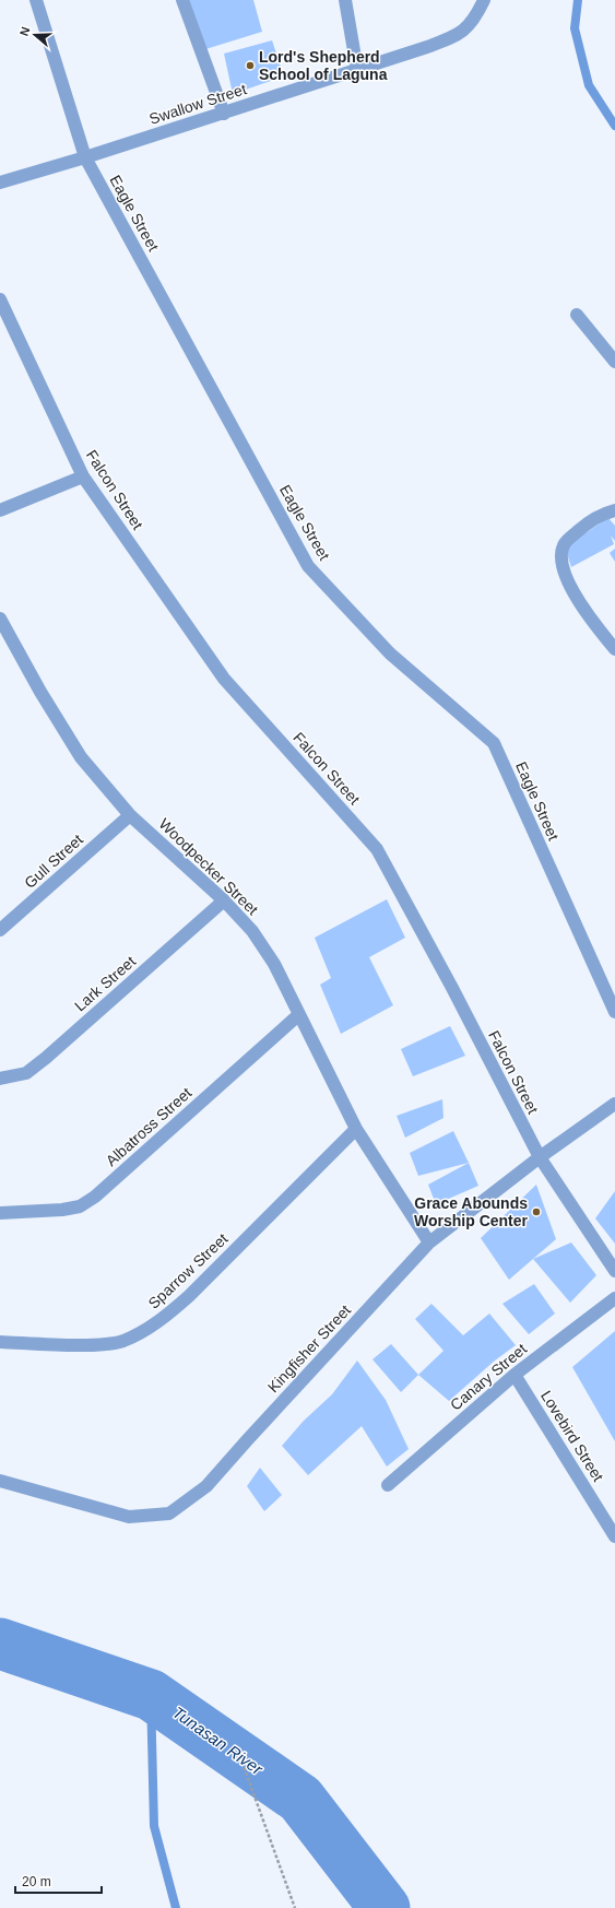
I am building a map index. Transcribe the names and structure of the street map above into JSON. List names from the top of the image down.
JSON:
{
  "streets": {
    "street": [
      "Swallow Street",
      "Eagle Street",
      "Falcon Street",
      "Gull Street",
      "Woodpecker Street",
      "Lark Street",
      "Albatross Street",
      "Sparrow Street",
      "Kingfisher Street",
      "Canary Street",
      "Lovebird Street"
    ]
  },
  "crossings": [
    ["Swallow Street", "Eagle Street"],
    ["Falcon Street", "Kingfisher Street"],
    ["Gull Street", "Woodpecker Street"],
    ["Woodpecker Street", "Lark Street"],
    ["Woodpecker Street", "Albatross Street"],
    ["Woodpecker Street", "Sparrow Street"],
    ["Woodpecker Street", "Kingfisher Street"],
    ["Canary Street", "Lovebird Street"]
  ],
  "water": ["Tunasan River"],
  "places": ["Lord's Shepherd School of Laguna", "Grace Abounds Worship Center"],
  "scale_bar": "20 m",
  "north": "left"
}
